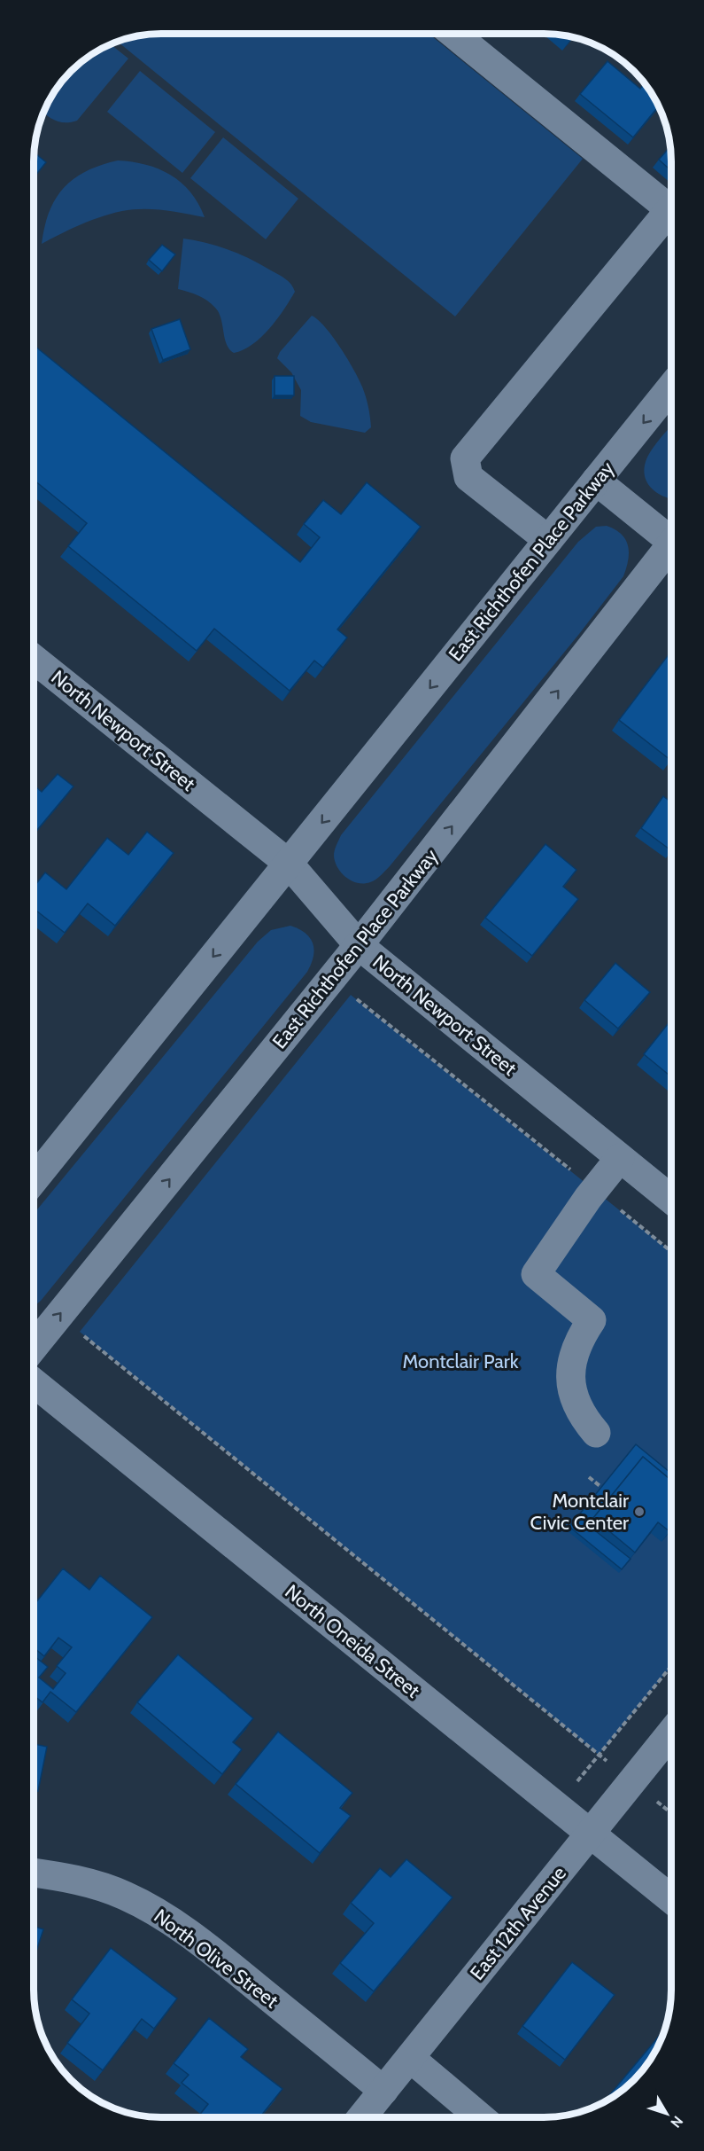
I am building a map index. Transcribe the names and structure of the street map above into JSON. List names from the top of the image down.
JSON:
{
  "streets": {
    "street": [
      "East Richthofen Place Parkway",
      "North Newport Street",
      "North Oneida Street",
      "East 12th Avenue",
      "North Olive Street"
    ]
  },
  "crossings": [
    ["East Richthofen Place Parkway", "North Newport Street"],
    ["North Oneida Street", "East 12th Avenue"],
    ["East 12th Avenue", "North Olive Street"]
  ],
  "parks": ["Montclair Park"],
  "places": ["Montclair Civic Center"],
  "north": "bottom right"
}
